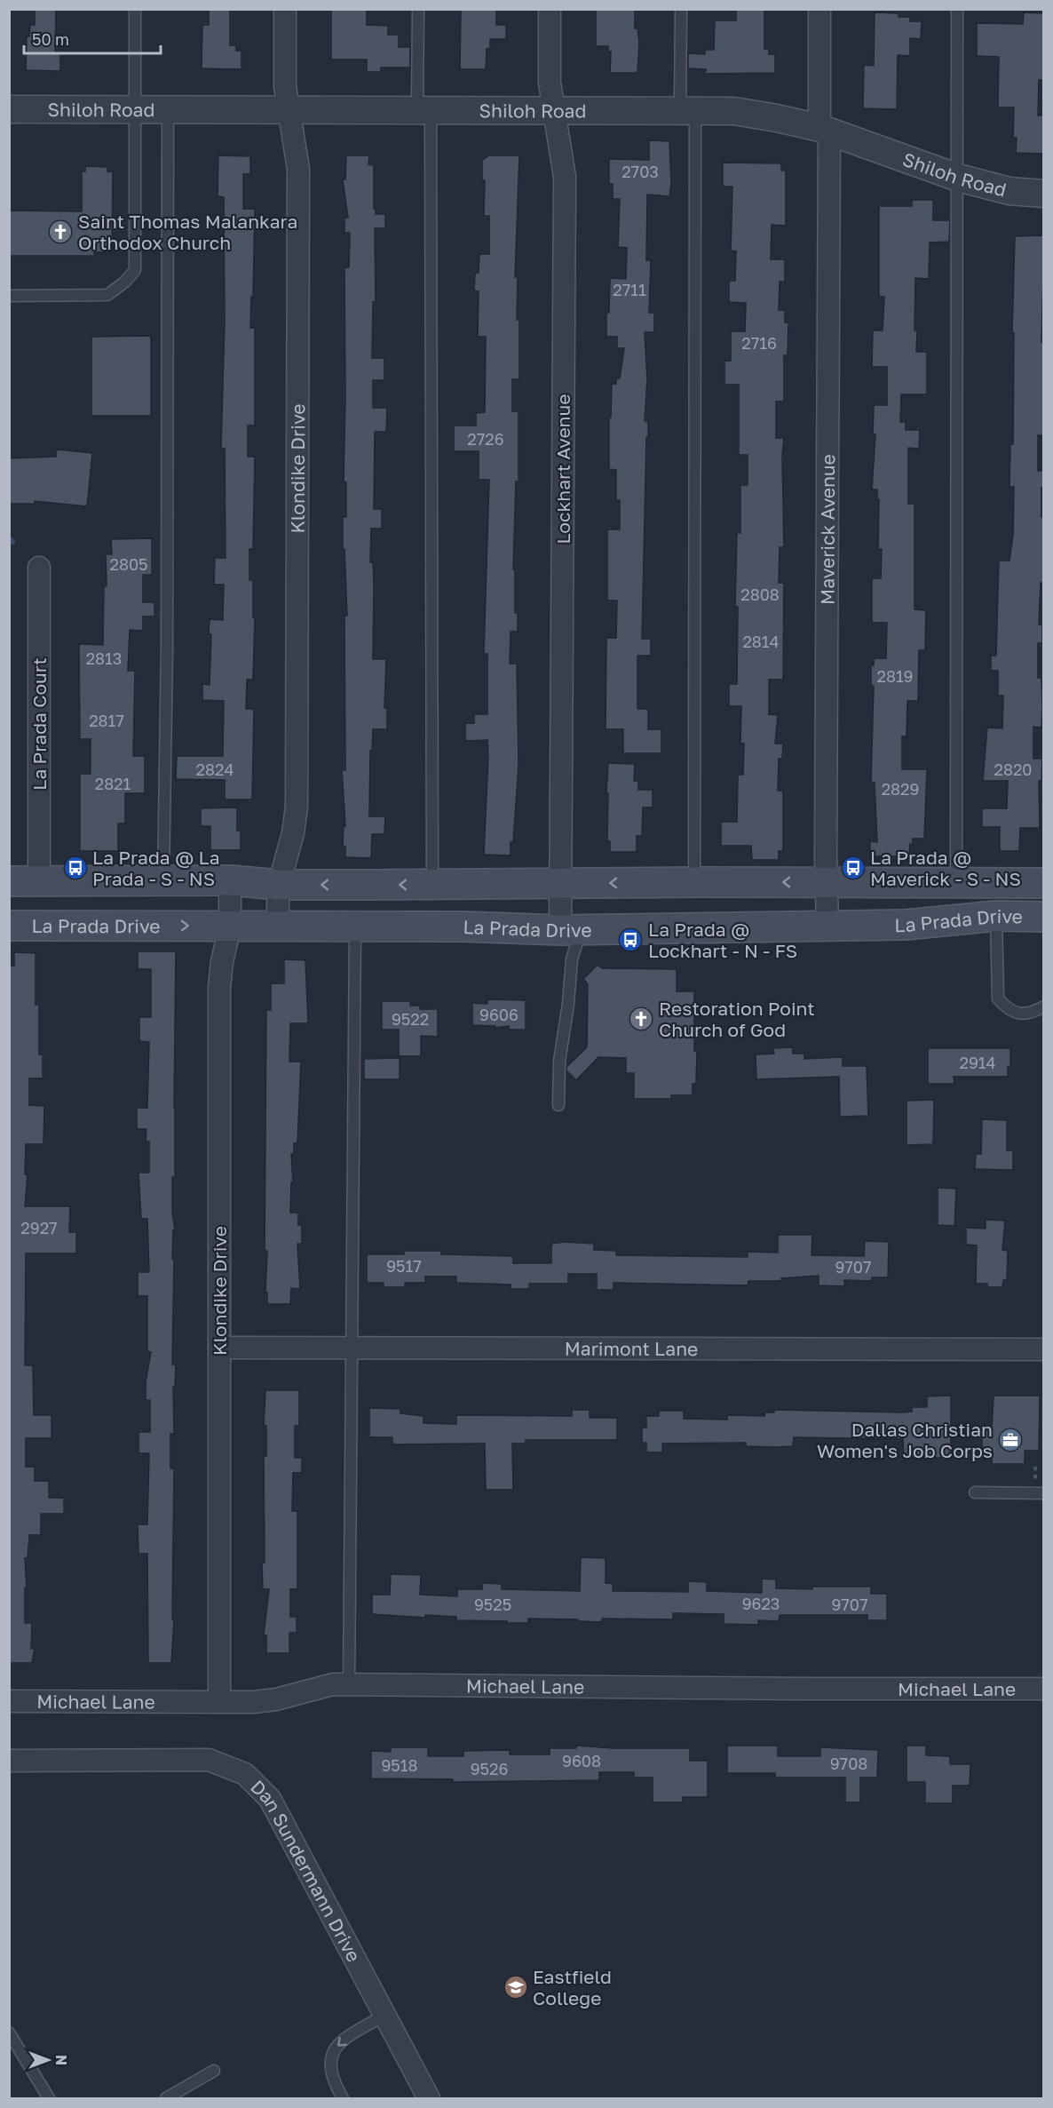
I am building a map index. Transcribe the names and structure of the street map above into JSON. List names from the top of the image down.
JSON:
{
  "streets": {
    "main road": ["La Prada Drive"],
    "street": [
      "Shiloh Road",
      "Klondike Drive",
      "Lockhart Avenue",
      "Maverick Avenue",
      "La Prada Court",
      "Marimont Lane",
      "Michael Lane",
      "Dan Sundermann Drive"
    ]
  },
  "crossings": [
    ["Shiloh Road", "Klondike Drive"],
    ["Shiloh Road", "Lockhart Avenue"],
    ["Shiloh Road", "Maverick Avenue"],
    ["Klondike Drive", "La Prada Drive"],
    ["Klondike Drive", "Marimont Lane"],
    ["Klondike Drive", "Michael Lane"],
    ["Lockhart Avenue", "La Prada Drive"],
    ["Maverick Avenue", "La Prada Drive"],
    ["La Prada Court", "La Prada Drive"]
  ],
  "places": {
    "church": ["Saint Thomas Malankara Orthodox Church", "Restoration Point Church of God"],
    "bus stop": ["La Prada @ La Prada - S - NS", "La Prada @ Maverick - S - NS", "La Prada @ Lockhart - N - FS"],
    "office": ["Dallas Christian Women's Job Corps"],
    "school or university": ["Eastfield College"]
  },
  "house_numbers": [
    "2703",
    "2711",
    "2716",
    "2726",
    "2805",
    "2808",
    "2814",
    "2813",
    "2819",
    "2817",
    "2824",
    "2820",
    "2821",
    "2829",
    "9606",
    "9522",
    "2914",
    "2927",
    "9517",
    "9707",
    "9623",
    "9525",
    "9707",
    "9608",
    "9708",
    "9518",
    "9526"
  ],
  "scale_bar": "50 m",
  "north": "right"
}
